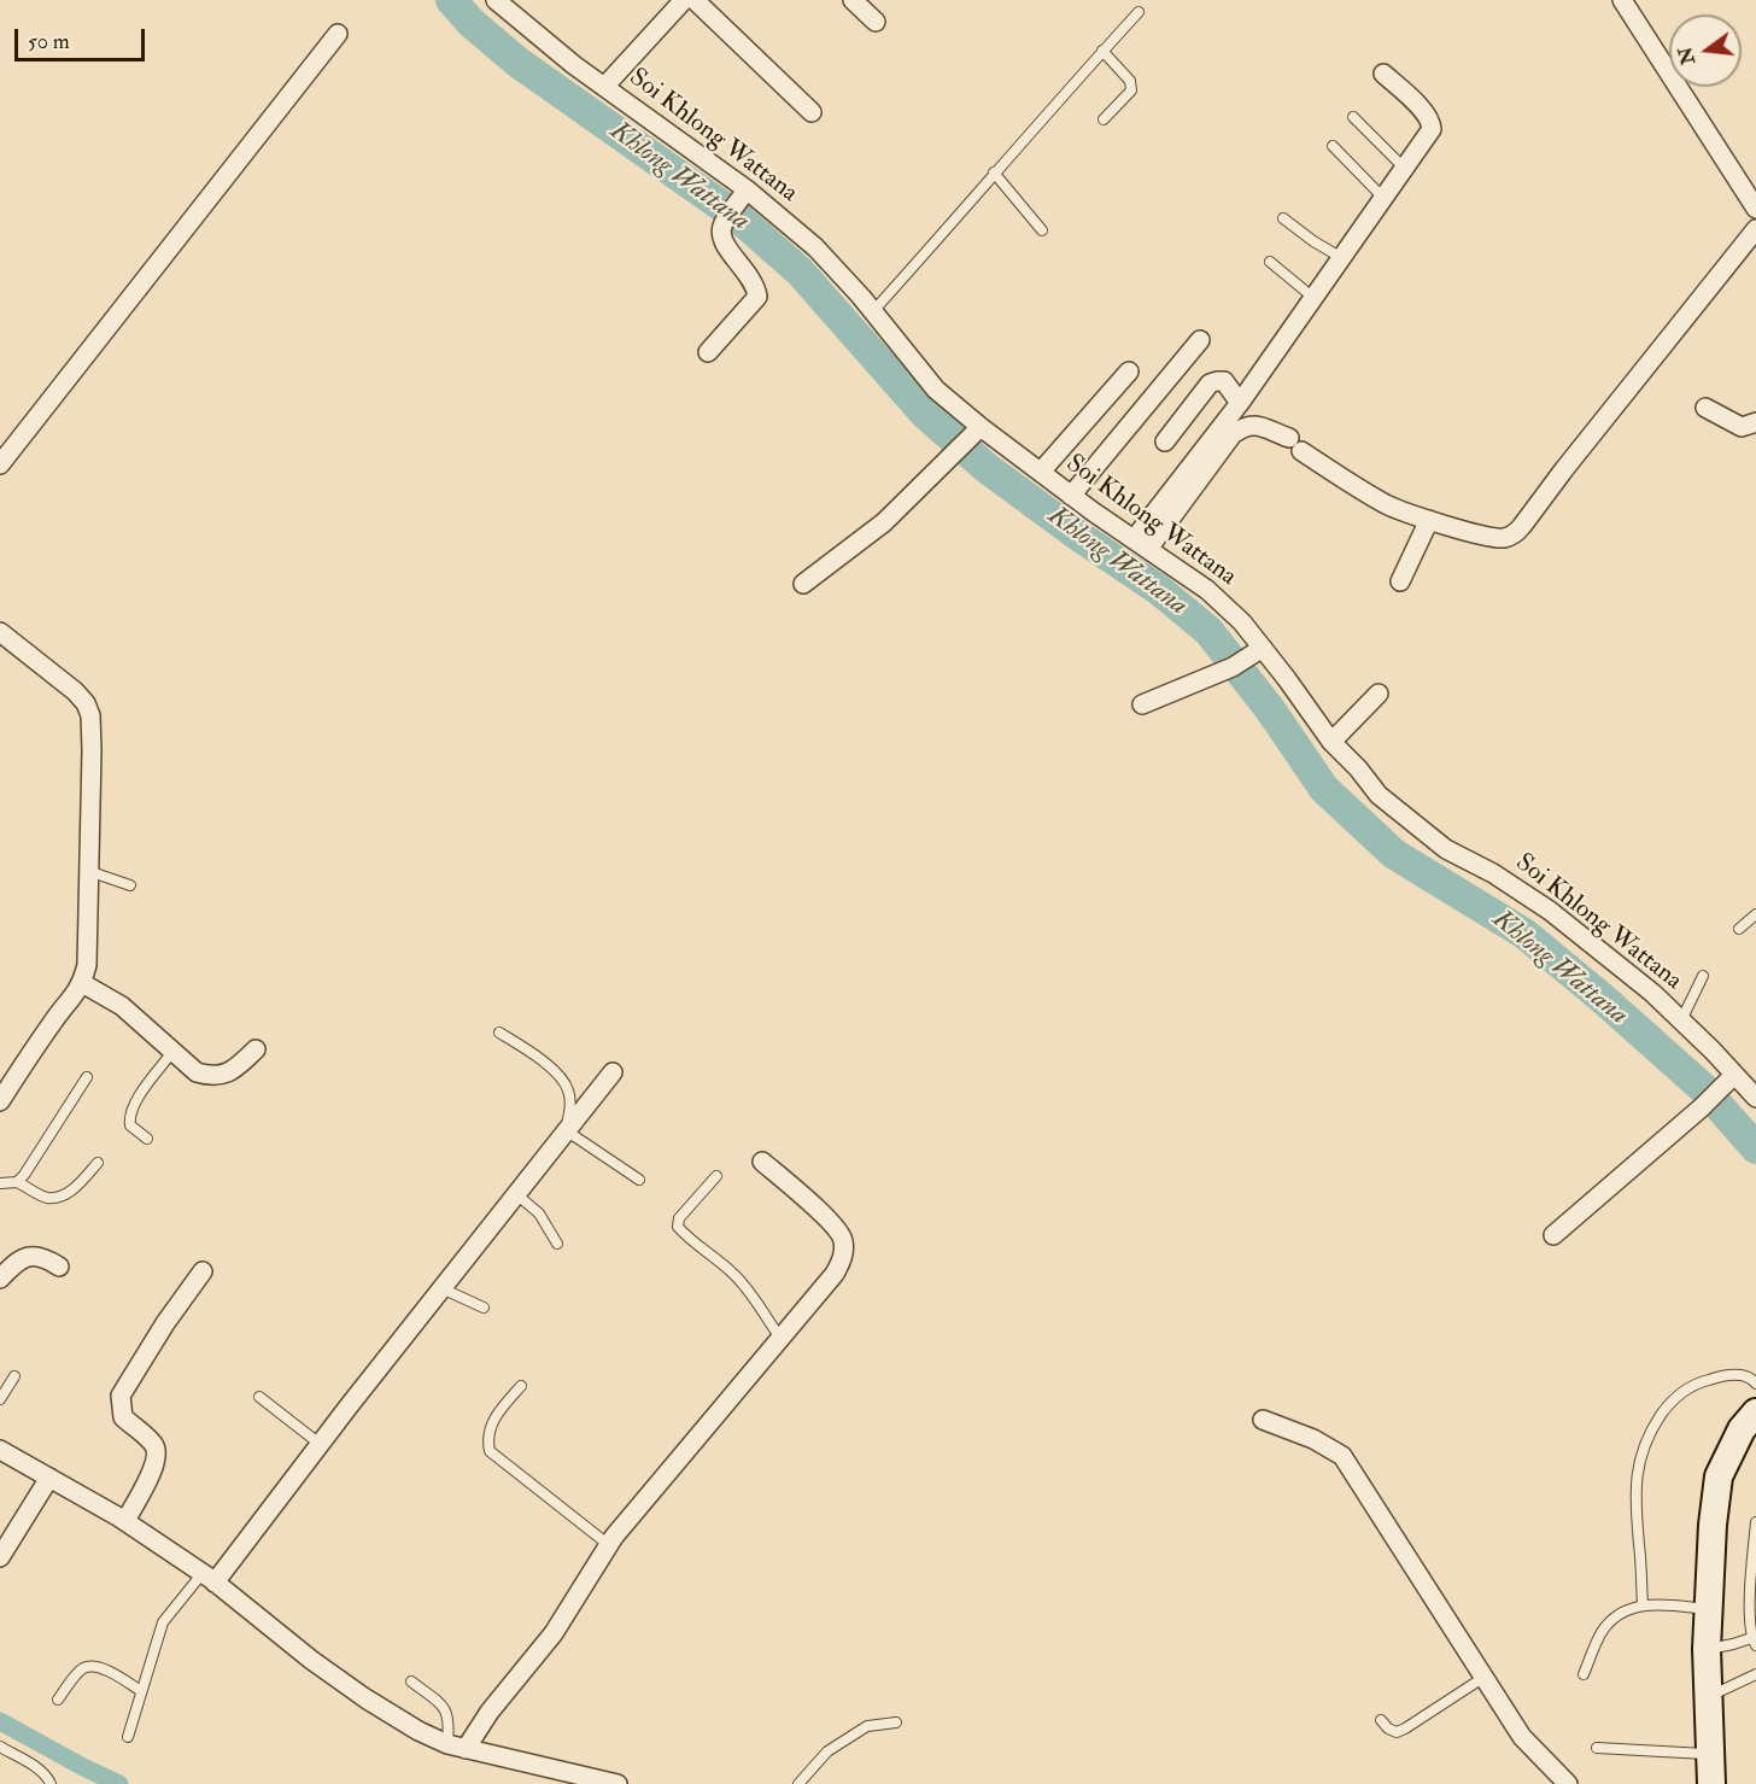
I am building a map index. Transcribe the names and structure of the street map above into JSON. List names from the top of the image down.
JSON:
{
  "streets": {
    "street": ["Soi Khlong Wattana"]
  },
  "water": ["Khlong Wattana"],
  "scale_bar": "50 m",
  "north": "left"
}
